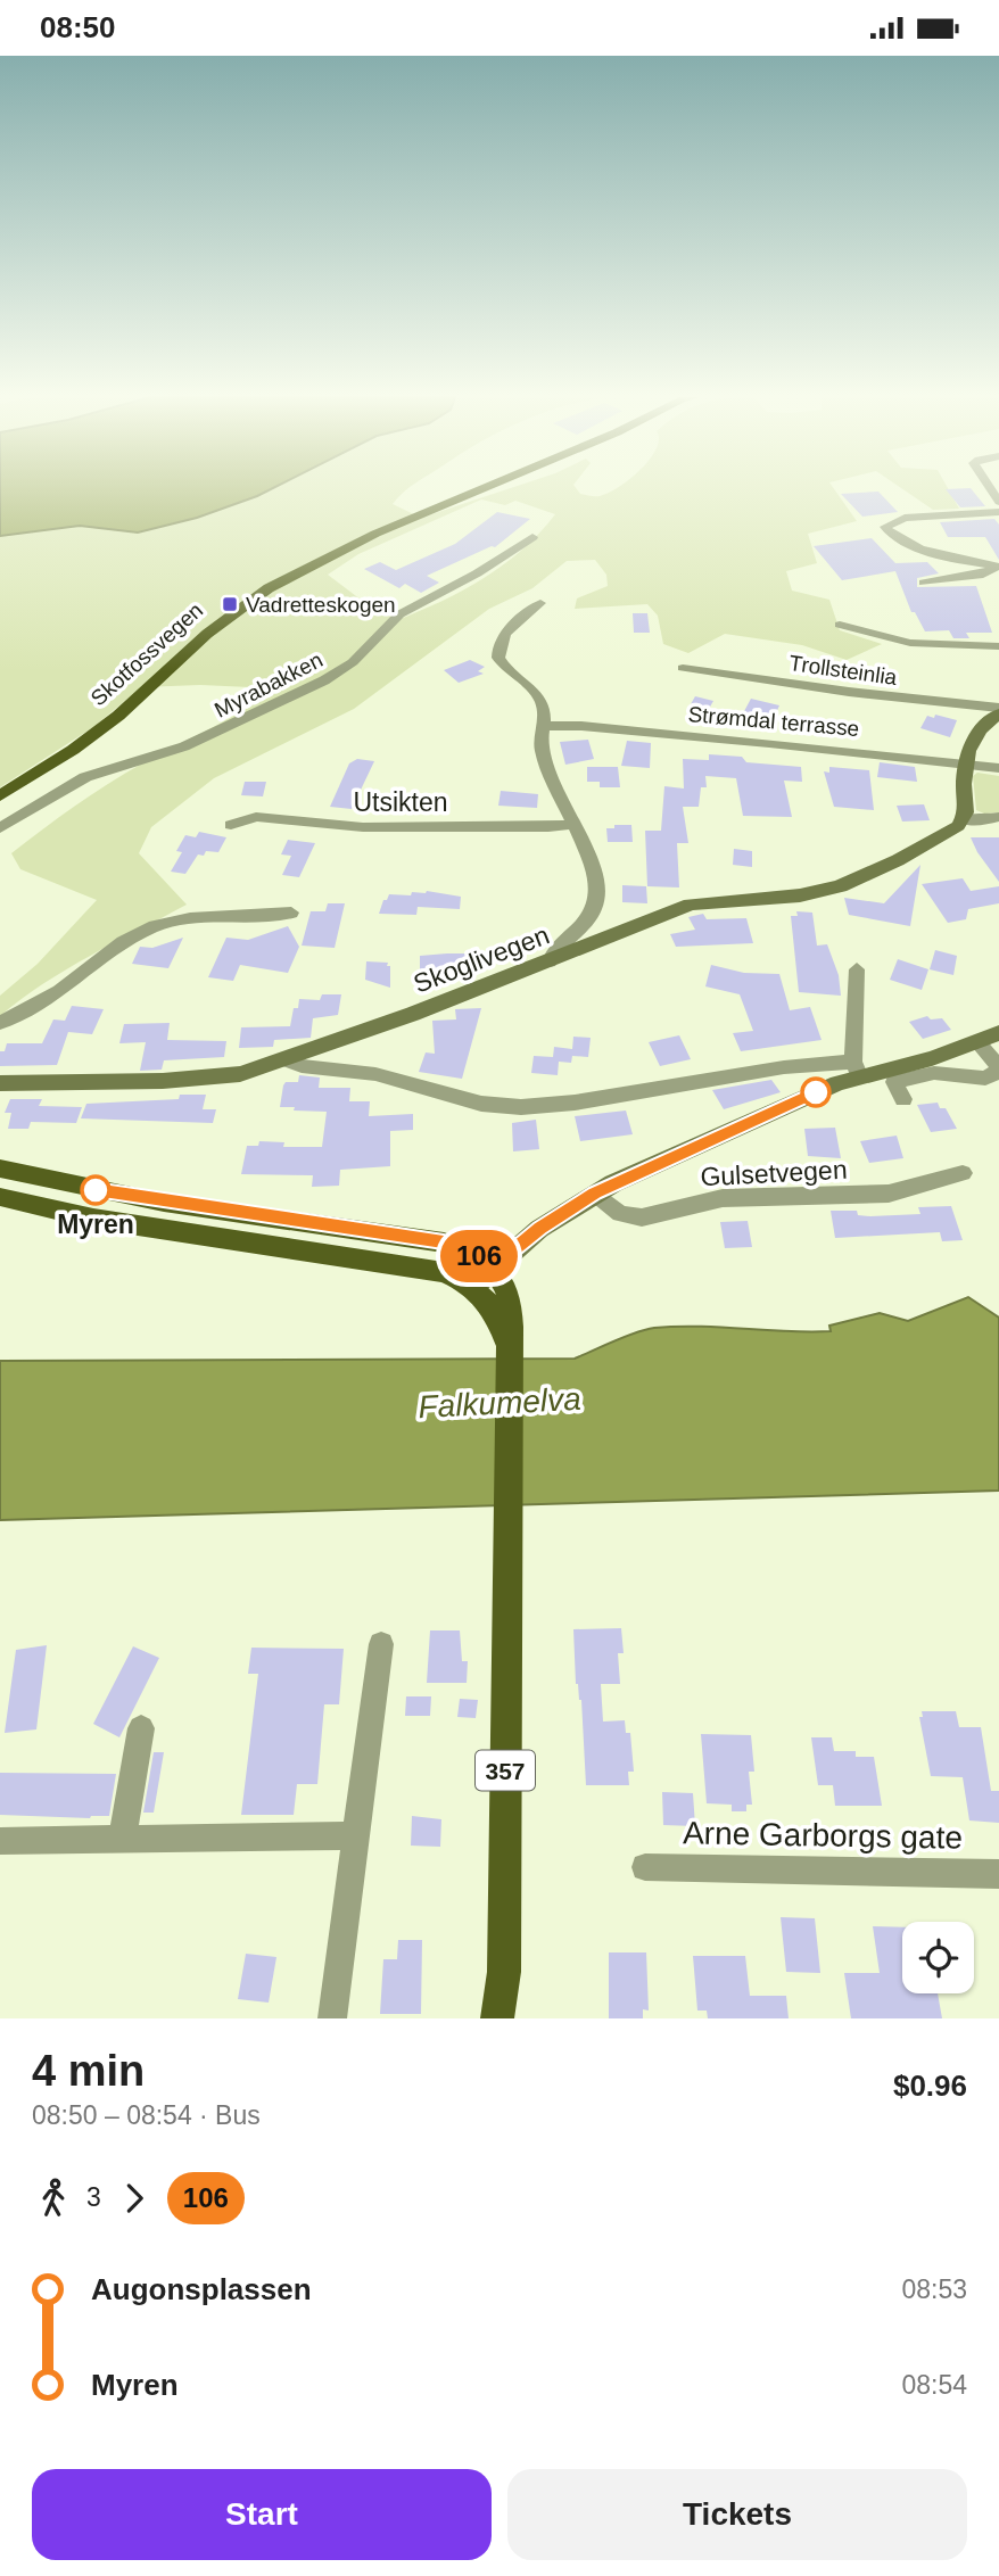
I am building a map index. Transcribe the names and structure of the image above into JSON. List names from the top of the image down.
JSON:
{
  "streets": {
    "main road": ["Skotfossvegen", "357"],
    "street": [
      "Trollsteinlia",
      "Myrabakken",
      "Strømdal terrasse",
      "Utsikten",
      "Skoglivegen",
      "Gulsetvegen",
      "Arne Garborgs gate"
    ]
  },
  "crossings": [
    ["Gulsetvegen", "357"]
  ],
  "water": ["Falkumelva"],
  "places": {
    "transit": ["Vadretteskogen"],
    "other": ["Myren"]
  },
  "lines": ["bus line 106"],
  "page": {
    "status": "08:50",
    "on_map": "106",
    "heading": ["4 min", "08:50 – 08:54 · Bus", "$0.96"],
    "legs": ["3", "106"],
    "list": [
      {
        "name": "Augonsplassen",
        "value": "08:53"
      },
      {
        "name": "Myren",
        "value": "08:54"
      }
    ],
    "buttons": ["Start", "Tickets"]
  }
}
